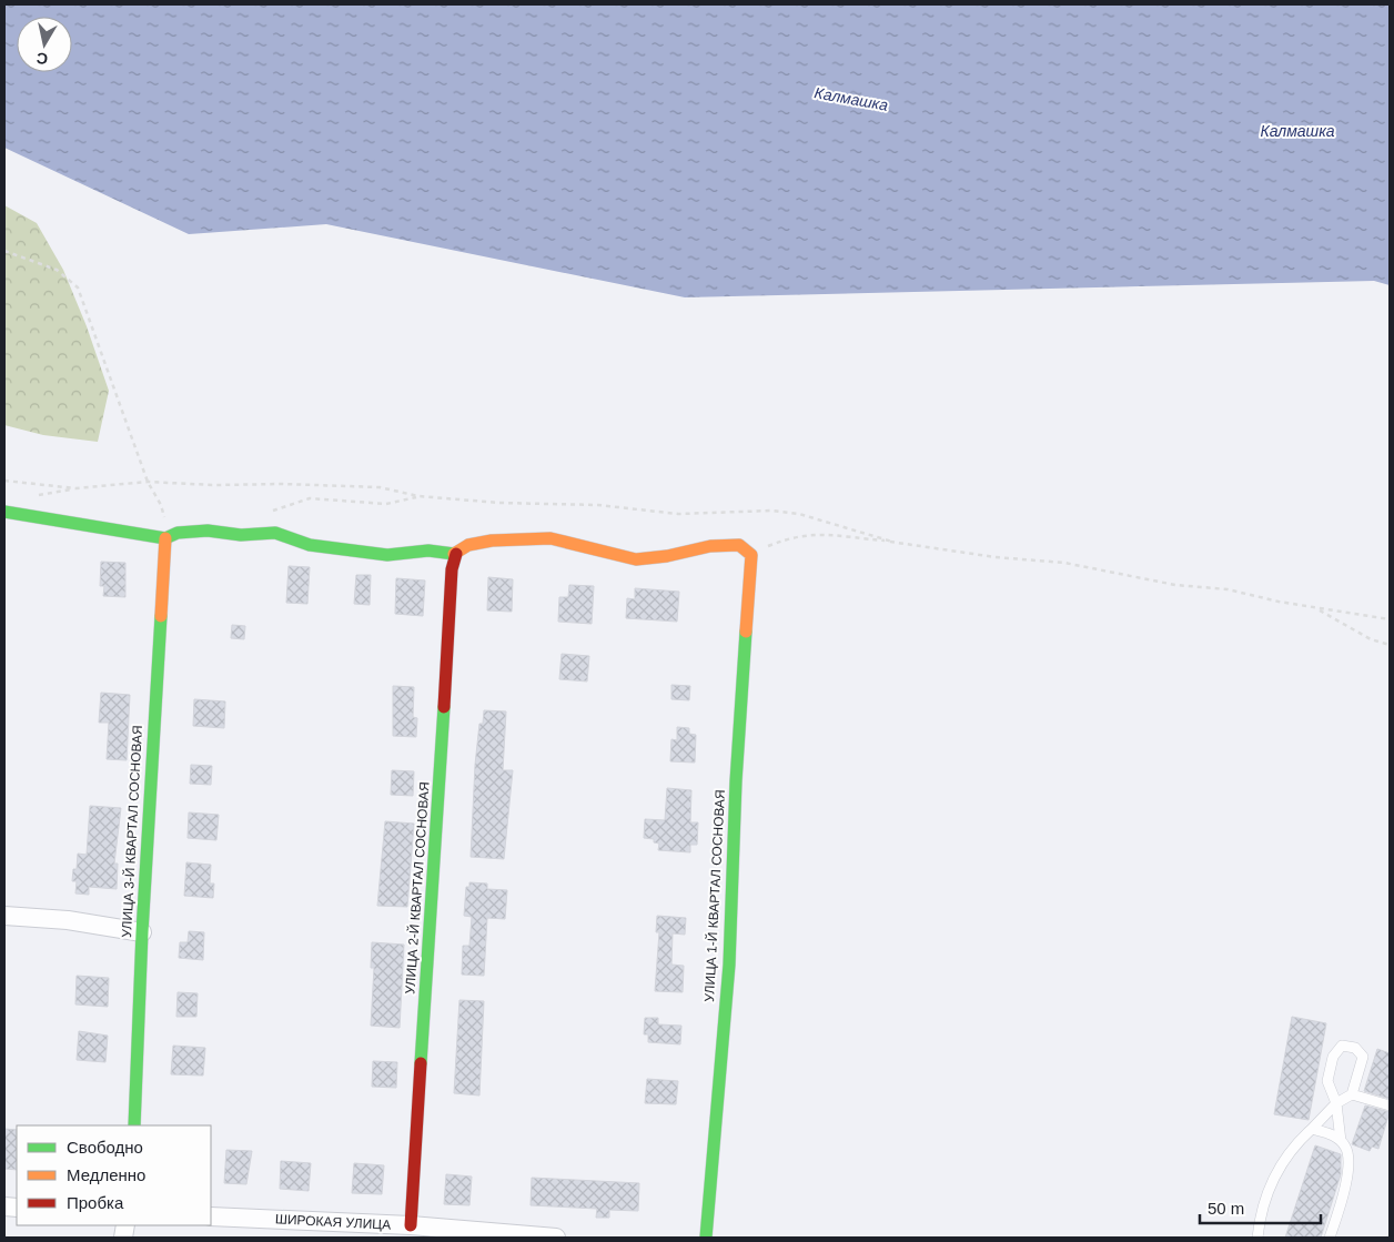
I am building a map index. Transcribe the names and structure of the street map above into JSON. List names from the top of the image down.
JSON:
{
  "streets": {
    "street": [
      "УЛИЦА 3-Й КВАРТАЛ СОСНОВАЯ",
      "УЛИЦА 2-Й КВАРТАЛ СОСНОВАЯ",
      "УЛИЦА 1-Й КВАРТАЛ СОСНОВАЯ",
      "ШИРОКАЯ УЛИЦА"
    ]
  },
  "crossings": [
    ["УЛИЦА 2-Й КВАРТАЛ СОСНОВАЯ", "ШИРОКАЯ УЛИЦА"]
  ],
  "water": ["Калмашка"],
  "legend": ["Свободно", "Медленно", "Пробка"],
  "scale_bar": "50 m",
  "north": "bottom"
}
